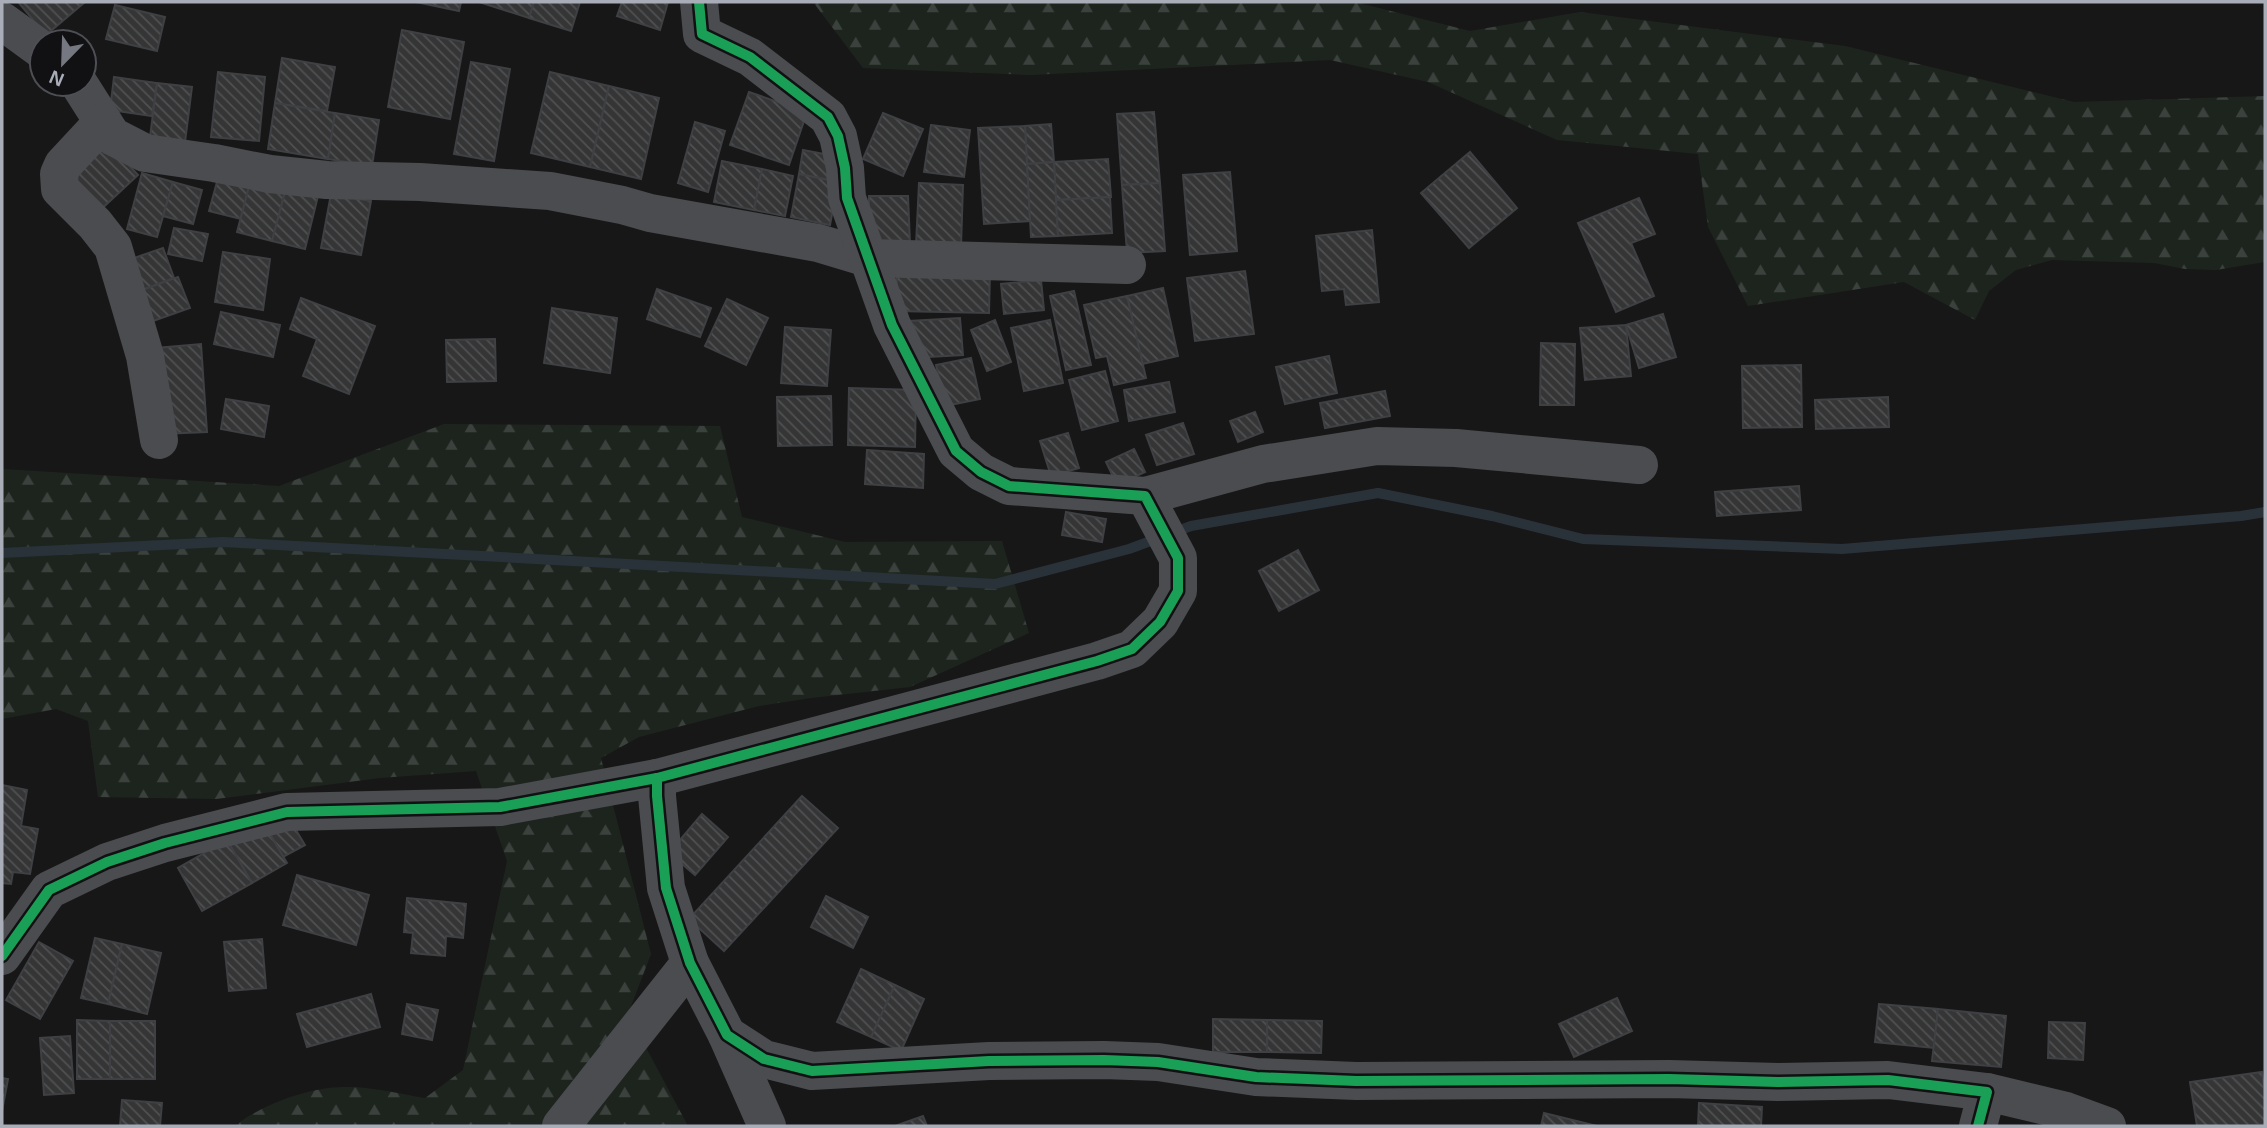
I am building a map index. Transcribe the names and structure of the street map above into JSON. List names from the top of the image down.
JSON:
{
  "north": "bottom left"
}
